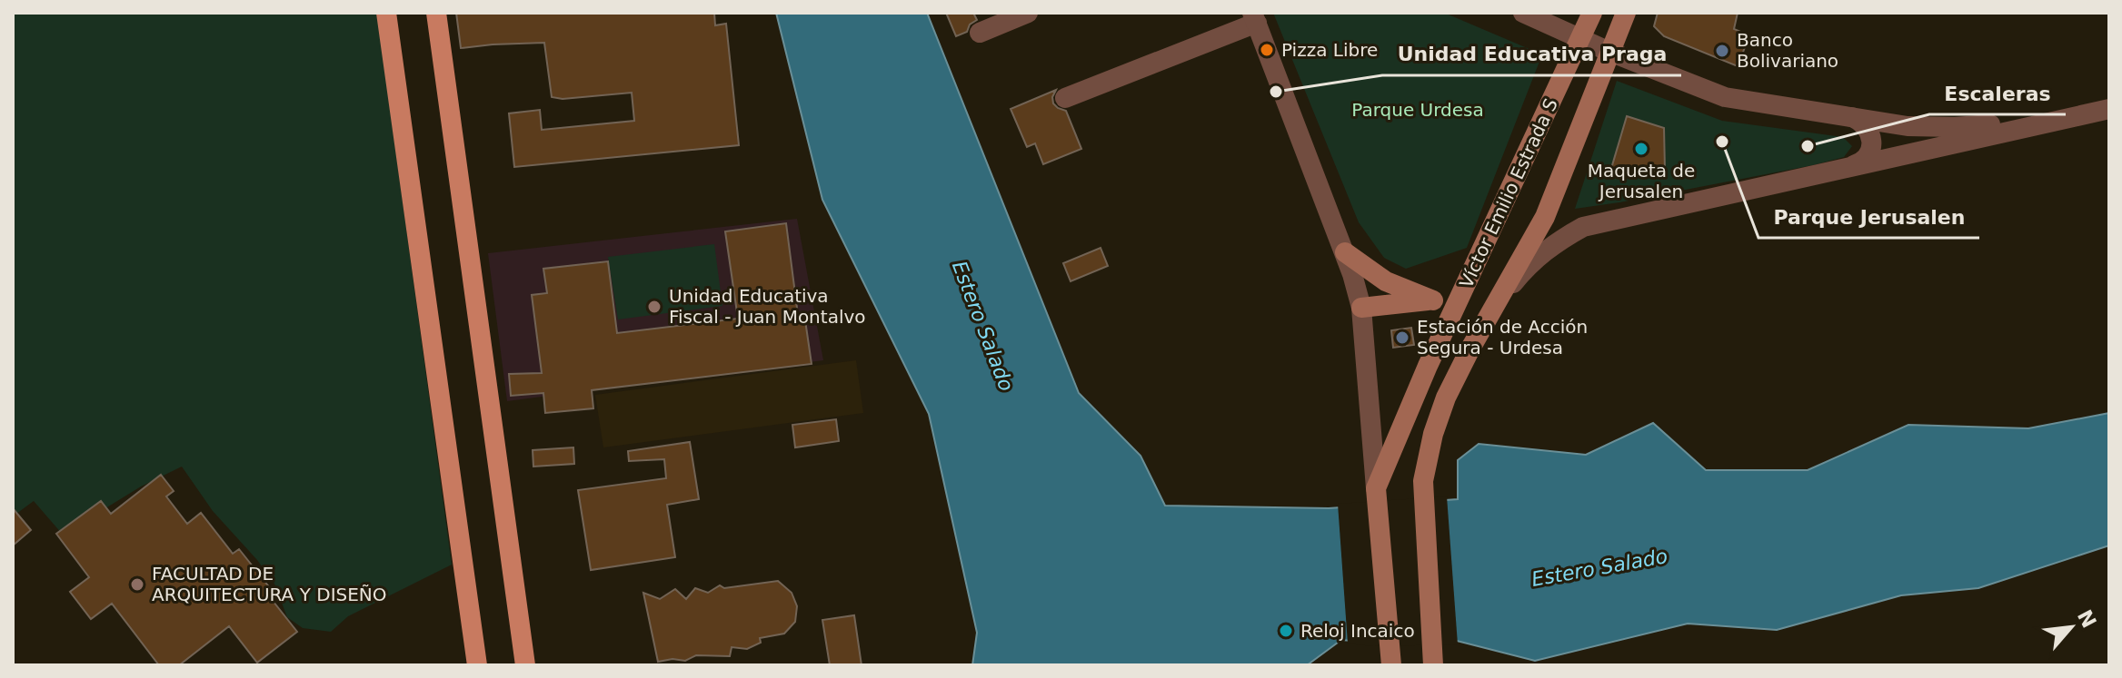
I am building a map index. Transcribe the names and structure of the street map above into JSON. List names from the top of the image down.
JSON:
{
  "streets": {
    "main road": ["Víctor Emilio Estrada S"]
  },
  "water": ["Estero Salado"],
  "parks": ["Parque Urdesa"],
  "places": [
    "Pizza Libre",
    "Banco Bolivariano",
    "Unidad Educativa Praga",
    "Parque Jerusalen",
    "Escaleras",
    "Maqueta de Jerusalen",
    "Unidad Educativa Fiscal - Juan Montalvo",
    "Estación de Acción Segura - Urdesa",
    "FACULTAD DE ARQUITECTURA Y DISEÑO",
    "Reloj Incaico"
  ],
  "north": "top right"
}
